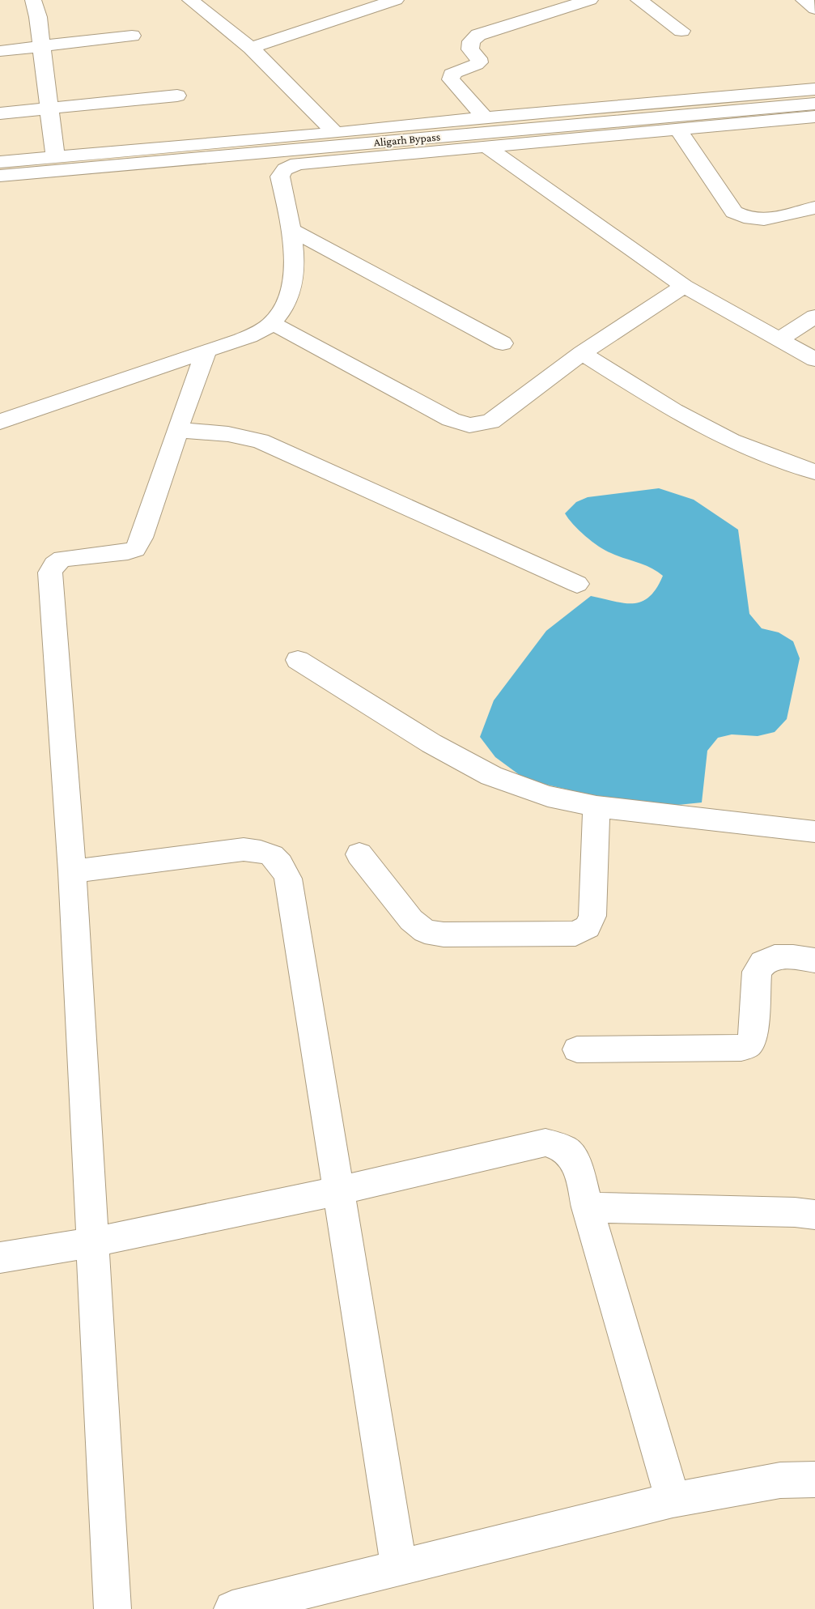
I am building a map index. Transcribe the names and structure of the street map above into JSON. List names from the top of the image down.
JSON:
{
  "streets": {
    "street": ["Aligarh Bypass"]
  }
}
